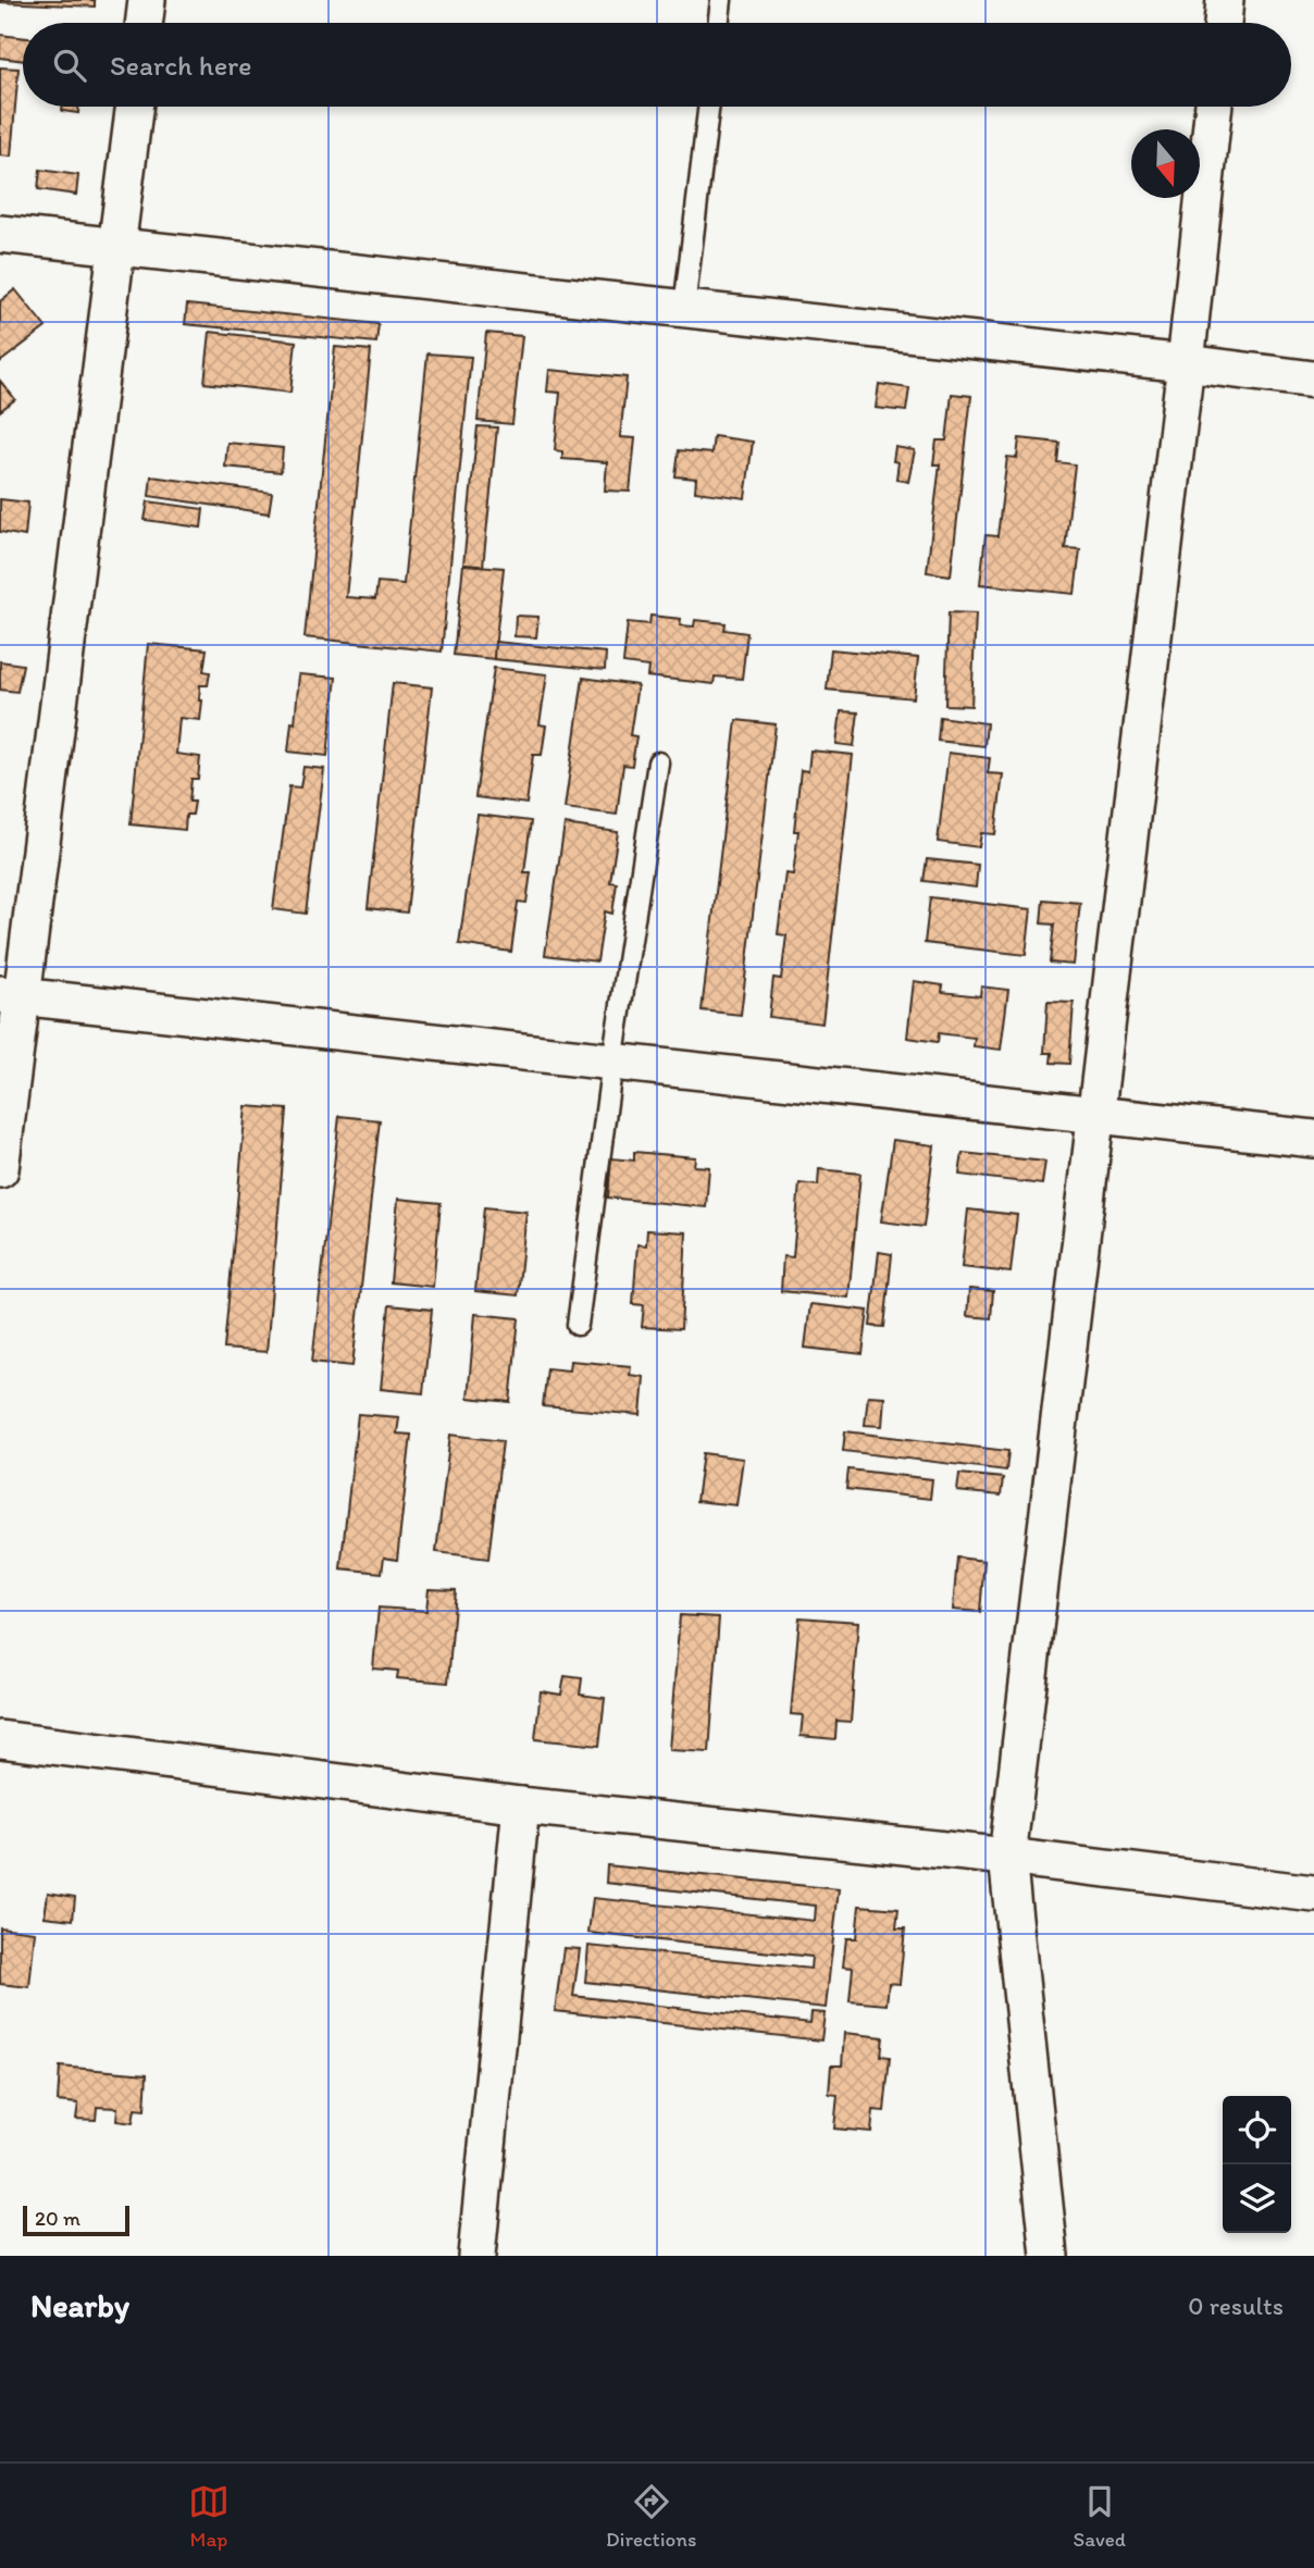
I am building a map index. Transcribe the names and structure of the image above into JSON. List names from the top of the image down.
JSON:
{
  "scale_bar": "20 m",
  "north": "bottom",
  "page": {
    "search": "Search here",
    "scale": "20 m",
    "heading": ["Nearby", "0 results"],
    "nav": ["Map", "Directions", "Saved"]
  }
}
